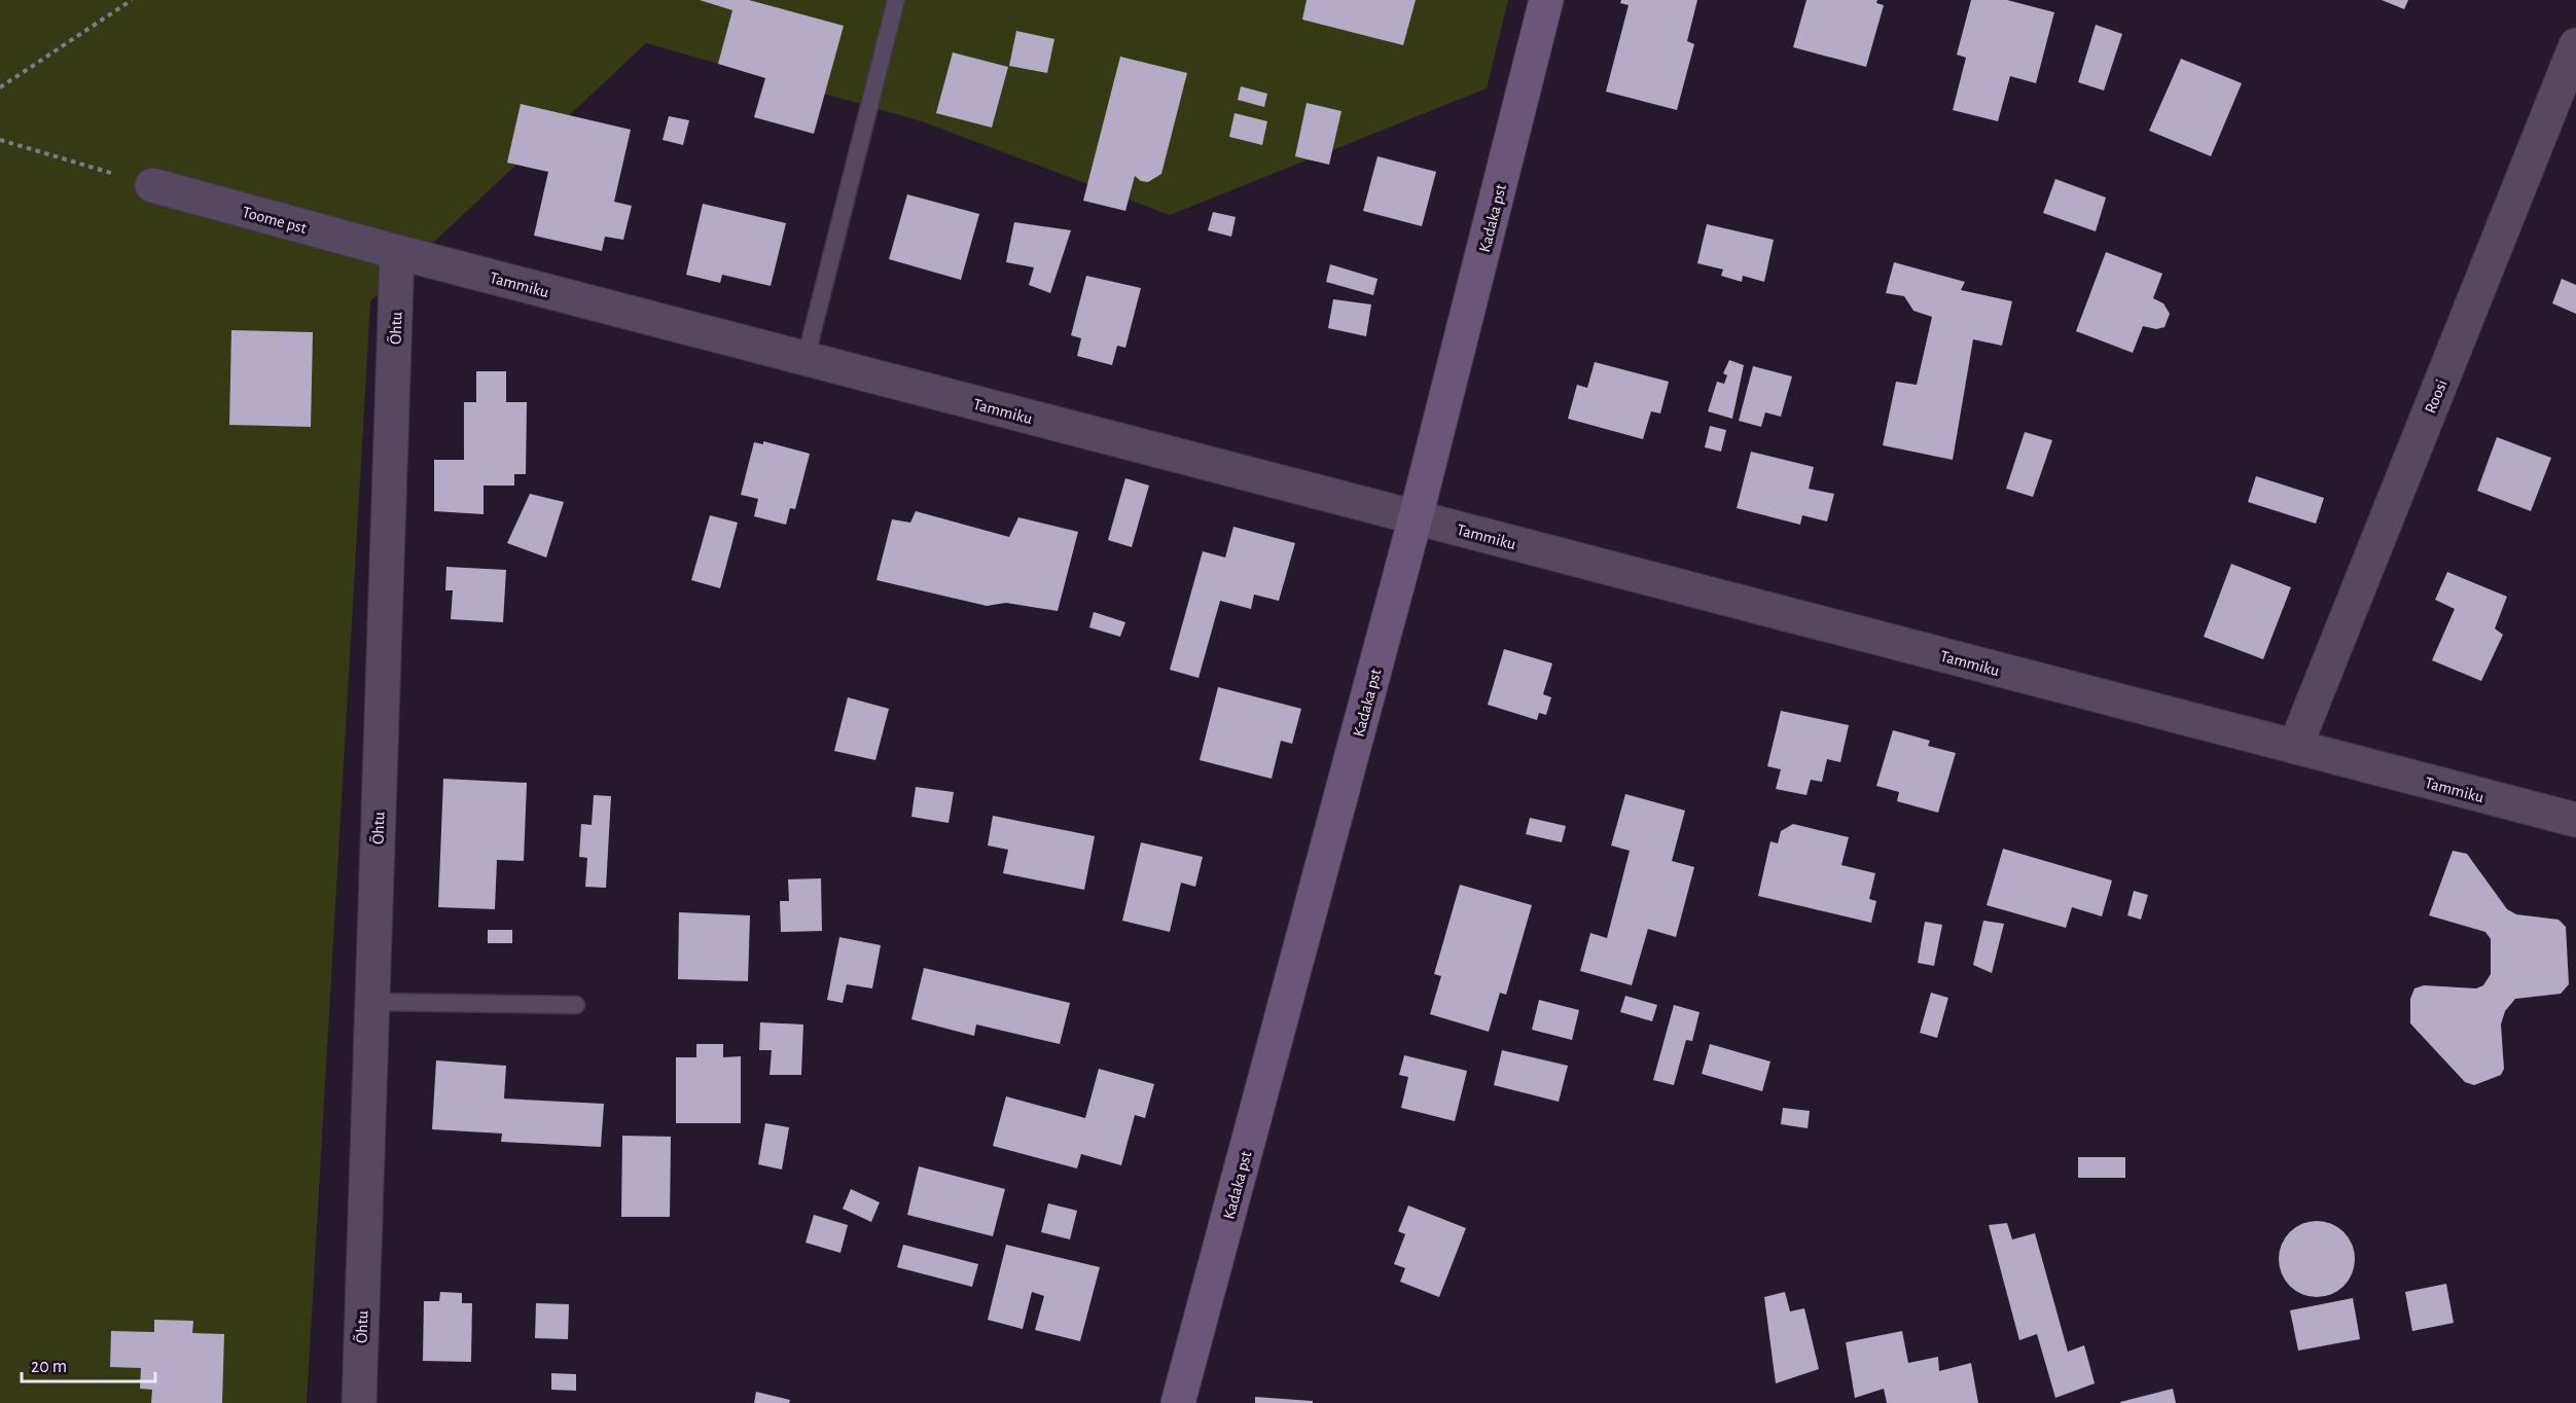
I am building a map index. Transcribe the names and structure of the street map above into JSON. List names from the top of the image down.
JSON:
{
  "streets": {
    "main road": ["Kadaka pst"],
    "street": [
      "Toome pst",
      "Tammiku",
      "Õhtu",
      "Roosi"
    ]
  },
  "crossings": [
    ["Kadaka pst", "Tammiku"],
    ["Toome pst", "Tammiku"],
    ["Toome pst", "Õhtu"],
    ["Tammiku", "Õhtu"],
    ["Tammiku", "Roosi"]
  ],
  "scale_bar": "20 m"
}
